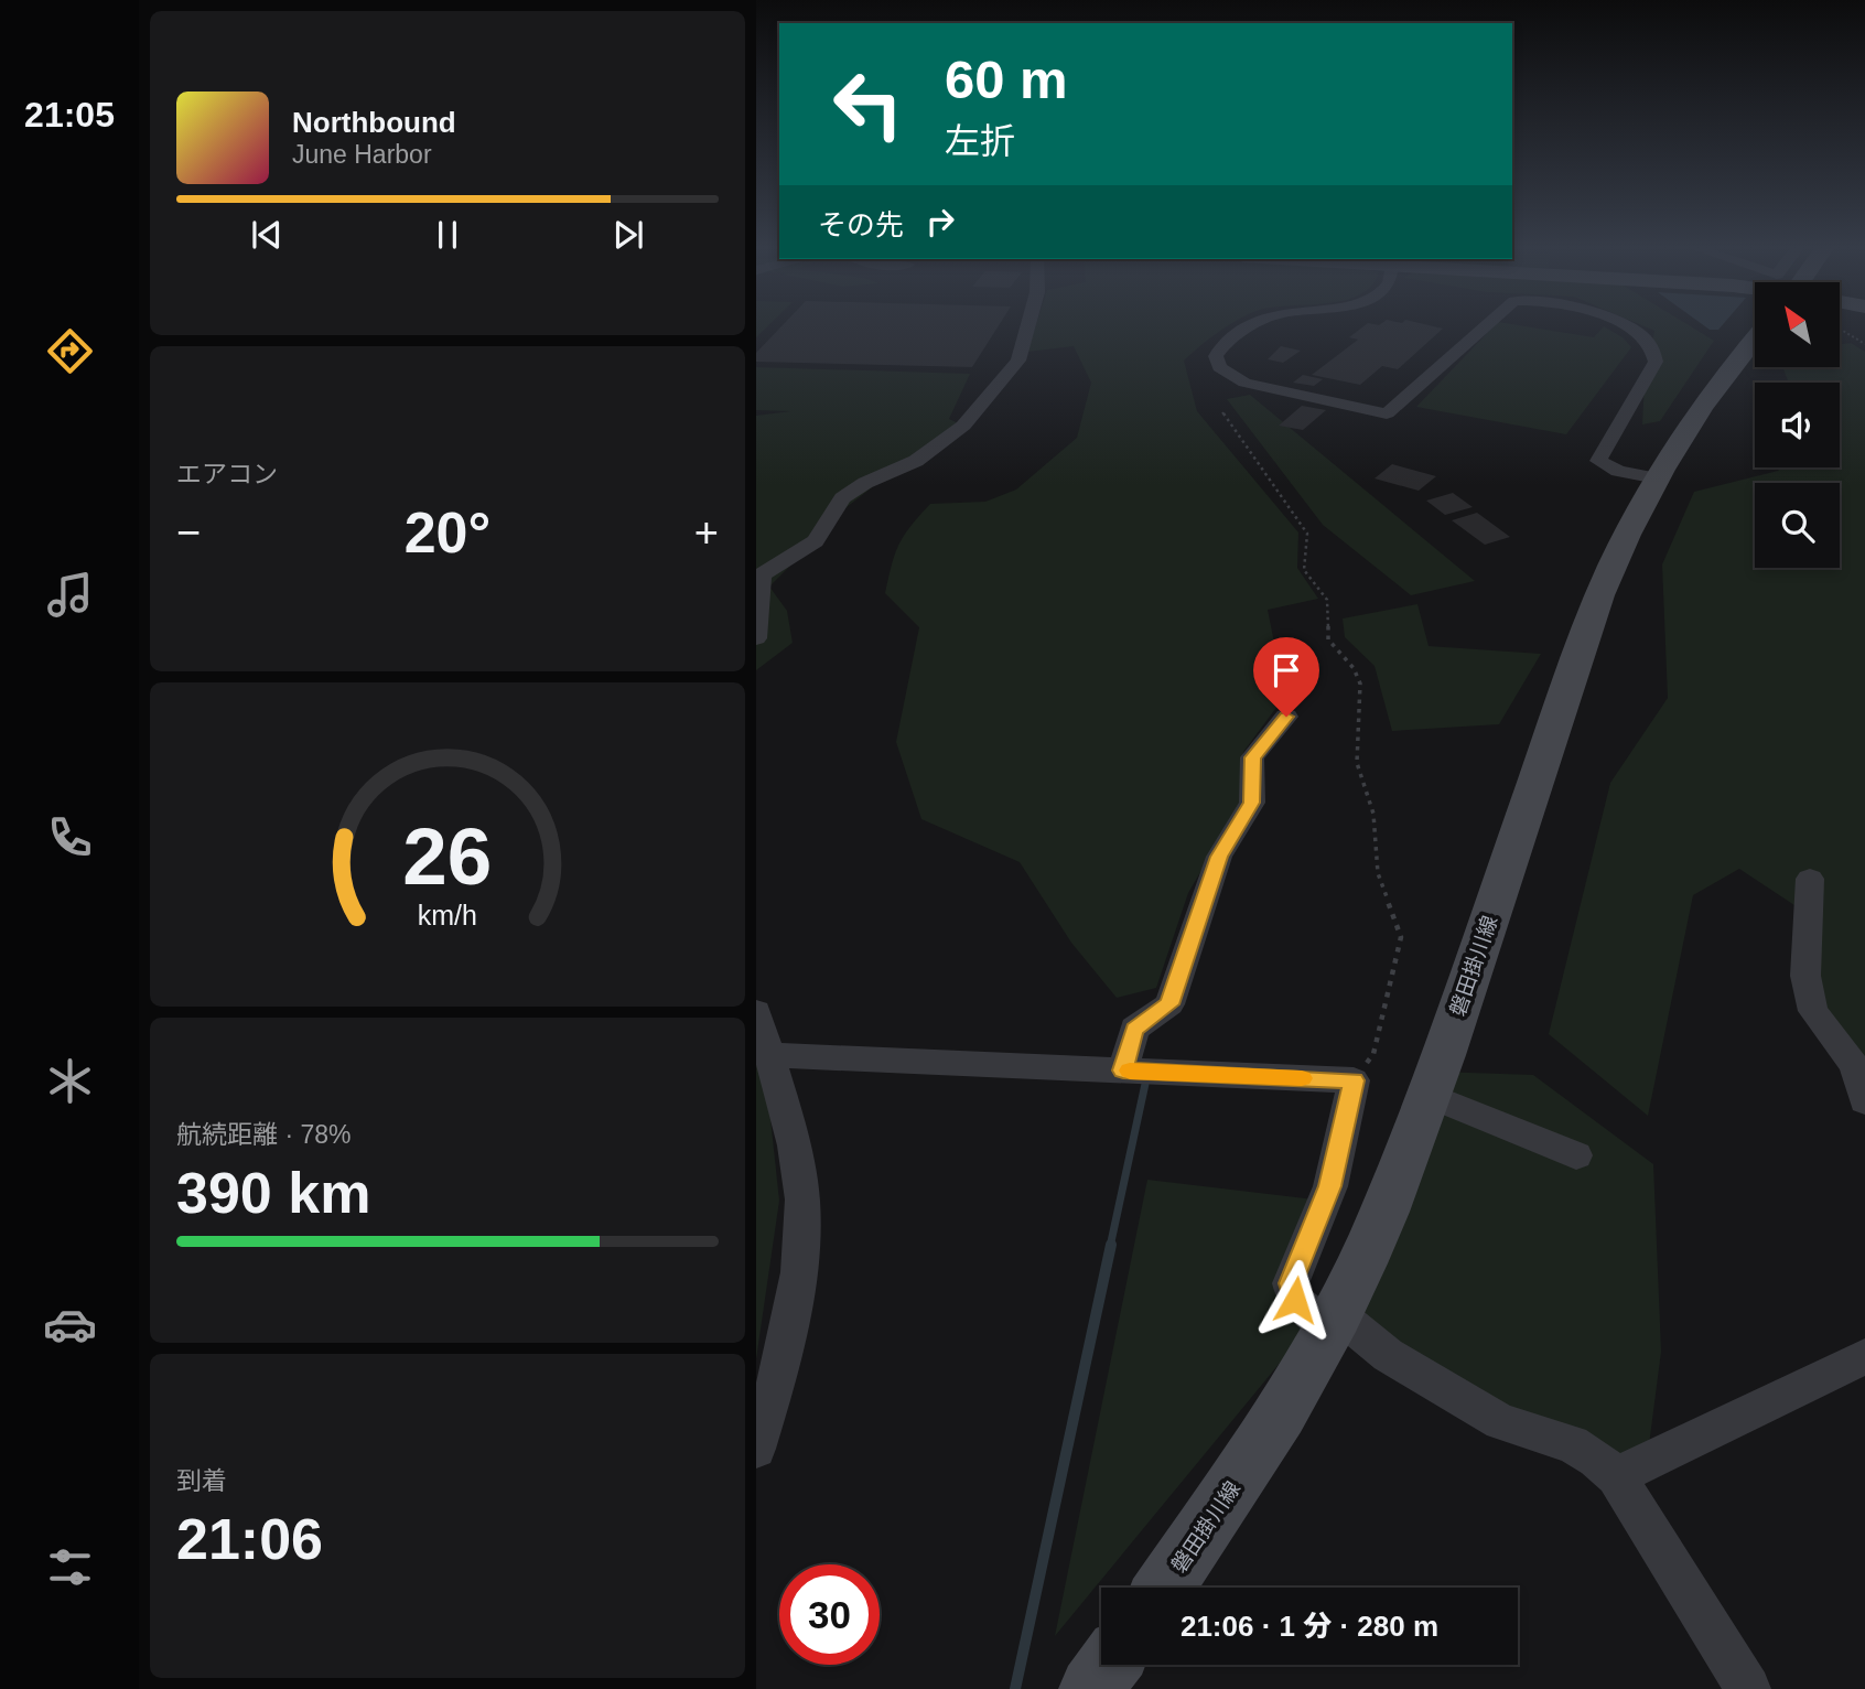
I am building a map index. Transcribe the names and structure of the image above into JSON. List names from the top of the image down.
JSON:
{
  "streets": {
    "main road": ["磐田掛川線"]
  },
  "north": "top left",
  "page": {
    "tabs": "21:05",
    "turn": ["60 m", "左折"],
    "song": ["Northbound", "June Harbor"],
    "then": "その先",
    "tile": [
      "エアコン",
      ["航続距離 · 78%", "390 km"],
      ["到着", "21:06"]
    ],
    "heat": ["−", "20°", "+"],
    "limit": "30",
    "trip": "21:06 · 1 分 · 280 m",
    "gauge": ["26", "km/h"]
  }
}
